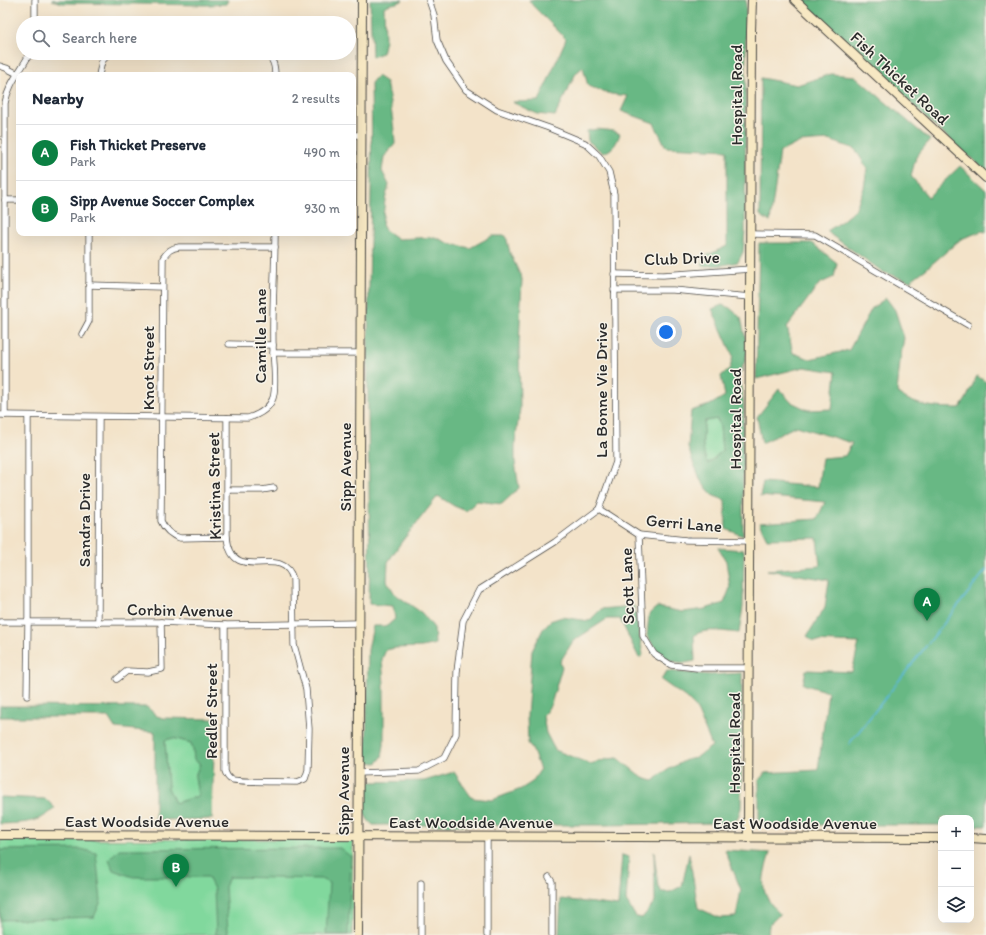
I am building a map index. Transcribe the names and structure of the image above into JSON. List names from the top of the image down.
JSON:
{
  "streets": {
    "street": [
      "Fish Thicket Road",
      "Hospital Road",
      "Club Drive",
      "Camille Lane",
      "Knot Street",
      "La Bonne Vie Drive",
      "Sipp Avenue",
      "Kristina Street",
      "Sandra Drive",
      "Gerri Lane",
      "Scott Lane",
      "Corbin Avenue",
      "Redlef Street",
      "East Woodside Avenue"
    ]
  },
  "crossings": [
    ["Hospital Road", "Club Drive"],
    ["Hospital Road", "Gerri Lane"],
    ["Hospital Road", "Scott Lane"],
    ["Hospital Road", "East Woodside Avenue"],
    ["Club Drive", "La Bonne Vie Drive"],
    ["Camille Lane", "Knot Street"],
    ["Camille Lane", "Kristina Street"],
    ["Camille Lane", "Sandra Drive"],
    ["Knot Street", "Kristina Street"],
    ["La Bonne Vie Drive", "Gerri Lane"],
    ["Sipp Avenue", "Corbin Avenue"],
    ["Sipp Avenue", "East Woodside Avenue"],
    ["Kristina Street", "Corbin Avenue"],
    ["Kristina Street", "Redlef Street"],
    ["Sandra Drive", "Corbin Avenue"],
    ["Gerri Lane", "Scott Lane"],
    ["Corbin Avenue", "Redlef Street"]
  ],
  "page": {
    "search": "Search here",
    "heading": ["Nearby", "2 results"],
    "list": [
      {
        "mark": "A",
        "name": "Fish Thicket Preserve",
        "note": "Park",
        "value": "490 m"
      },
      {
        "mark": "B",
        "name": "Sipp Avenue Soccer Complex",
        "note": "Park",
        "value": "930 m"
      }
    ],
    "pins": ["A", "B"],
    "map_buttons": ["+", "−"]
  }
}
